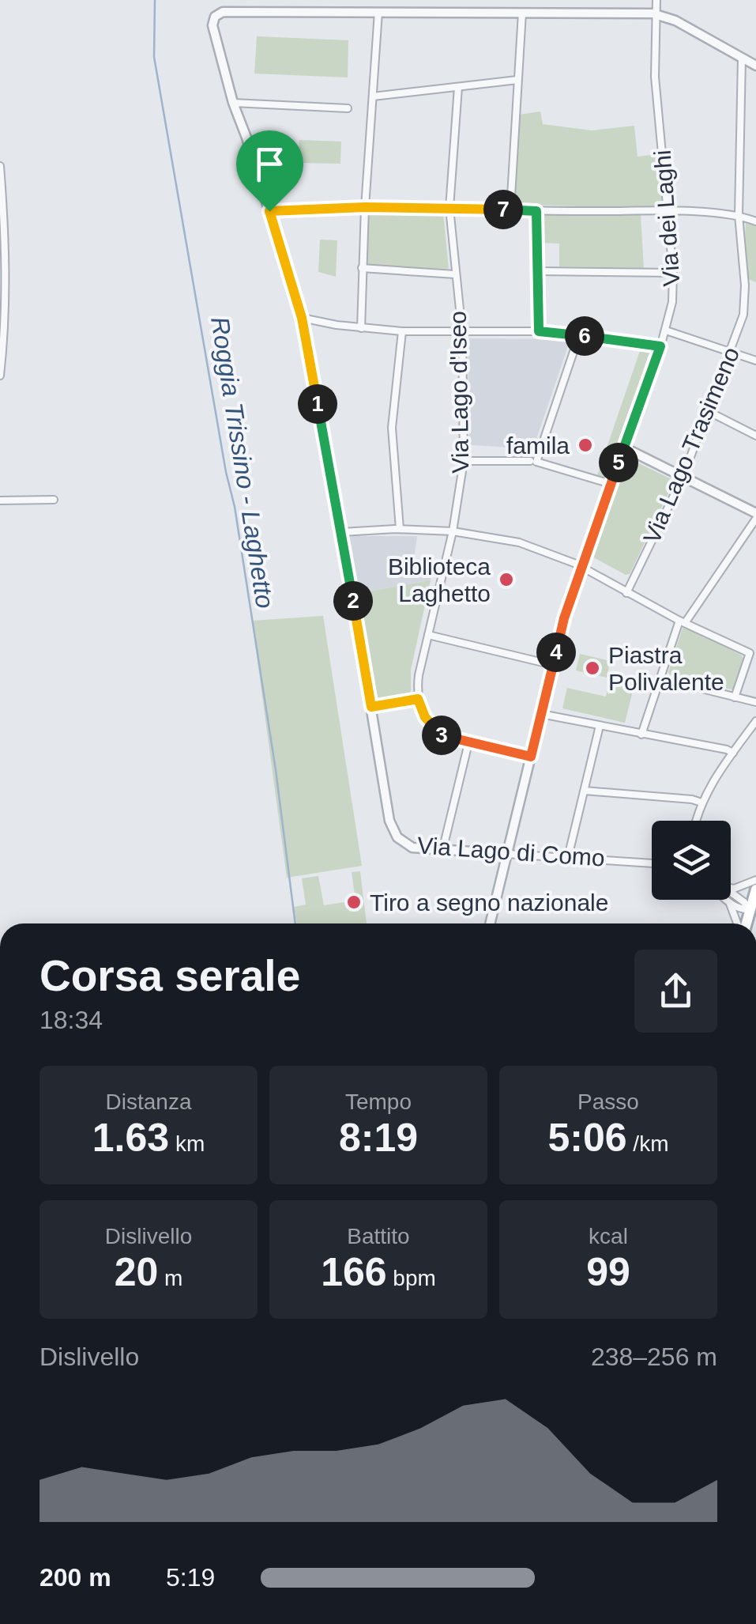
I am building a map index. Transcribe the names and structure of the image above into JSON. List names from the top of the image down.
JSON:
{
  "streets": {
    "street": [
      "Via dei Laghi",
      "Via Lago d'Iseo",
      "Via Lago Trasimeno",
      "Via Lago di Como"
    ]
  },
  "crossings": [
    ["Via dei Laghi", "Via Lago di Como"]
  ],
  "water": ["Roggia Trissino - Laghetto"],
  "places": [
    "famila",
    "Biblioteca Laghetto",
    "Piastra Polivalente",
    "Tiro a segno nazionale"
  ],
  "page": {
    "pins": [
      "7",
      "6",
      "1",
      "5",
      "2",
      "4",
      "3"
    ],
    "heading": ["Corsa serale", "18:34"],
    "stats": [
      ["Distanza", "1.63 km"],
      ["Tempo", "8:19"],
      ["Passo", "5:06 /km"],
      ["Dislivello", "20 m"],
      ["Battito", "166 bpm"],
      ["kcal", "99"]
    ],
    "chart": ["Dislivello", "238–256 m"],
    "list": [
      {
        "name": "200 m",
        "note": "5:19"
      }
    ]
  }
}
